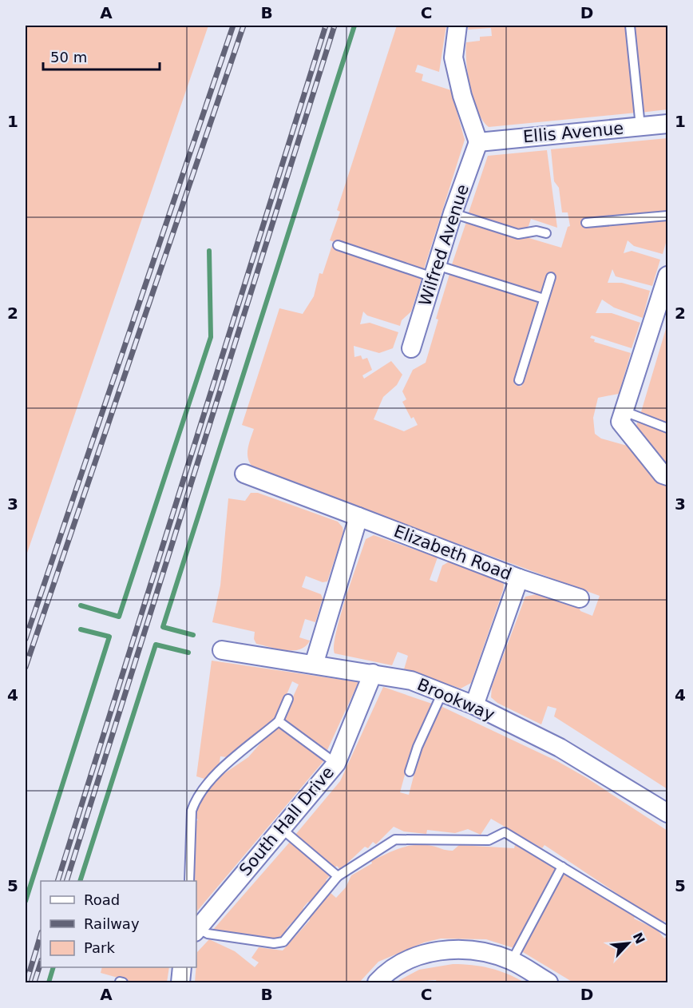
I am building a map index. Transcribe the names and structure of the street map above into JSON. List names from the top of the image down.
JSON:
{
  "streets": {
    "street": [
      "Ellis Avenue",
      "Wilfred Avenue",
      "Elizabeth Road",
      "Brookway",
      "South Hall Drive"
    ]
  },
  "crossings": [
    ["Ellis Avenue", "Wilfred Avenue"],
    ["Elizabeth Road", "Brookway"],
    ["Brookway", "South Hall Drive"]
  ],
  "legend": ["Road", "Railway", "Park"],
  "scale_bar": "50 m",
  "north": "top right",
  "grid": {
    "columns": [
      "A",
      "B",
      "C",
      "D"
    ],
    "rows": [
      "1",
      "2",
      "3",
      "4",
      "5"
    ]
  }
}
